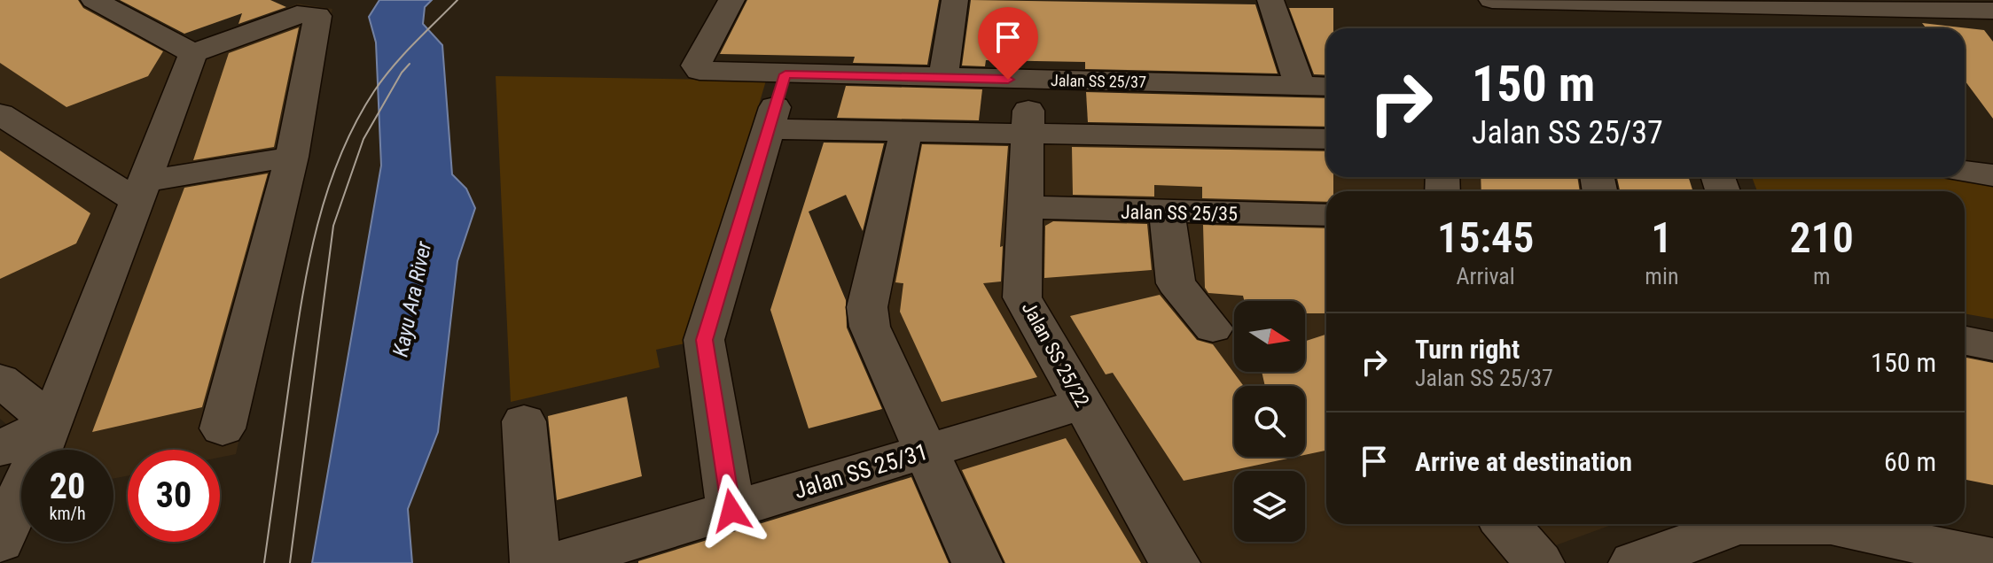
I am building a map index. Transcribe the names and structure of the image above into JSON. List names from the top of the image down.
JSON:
{
  "streets": {
    "street": [
      "Jalan SS 25/37",
      "Jalan SS 25/35",
      "Jalan SS 25/22",
      "Jalan SS 25/31"
    ]
  },
  "crossings": [
    ["Jalan SS 25/37", "Jalan SS 25/22"],
    ["Jalan SS 25/35", "Jalan SS 25/22"],
    ["Jalan SS 25/22", "Jalan SS 25/31"]
  ],
  "water": ["Kayu Ara River"],
  "north": "right",
  "page": {
    "turn": ["150 m", "Jalan SS 25/37"],
    "eta": [
      "15:45",
      "Arrival",
      "1",
      "min",
      "210",
      "m"
    ],
    "list": [
      {
        "name": "Turn right",
        "note": "Jalan SS 25/37",
        "value": "150 m"
      },
      {
        "name": "Arrive at destination",
        "value": "60 m"
      }
    ],
    "speed": "20 km/h",
    "limit": "30"
  }
}
